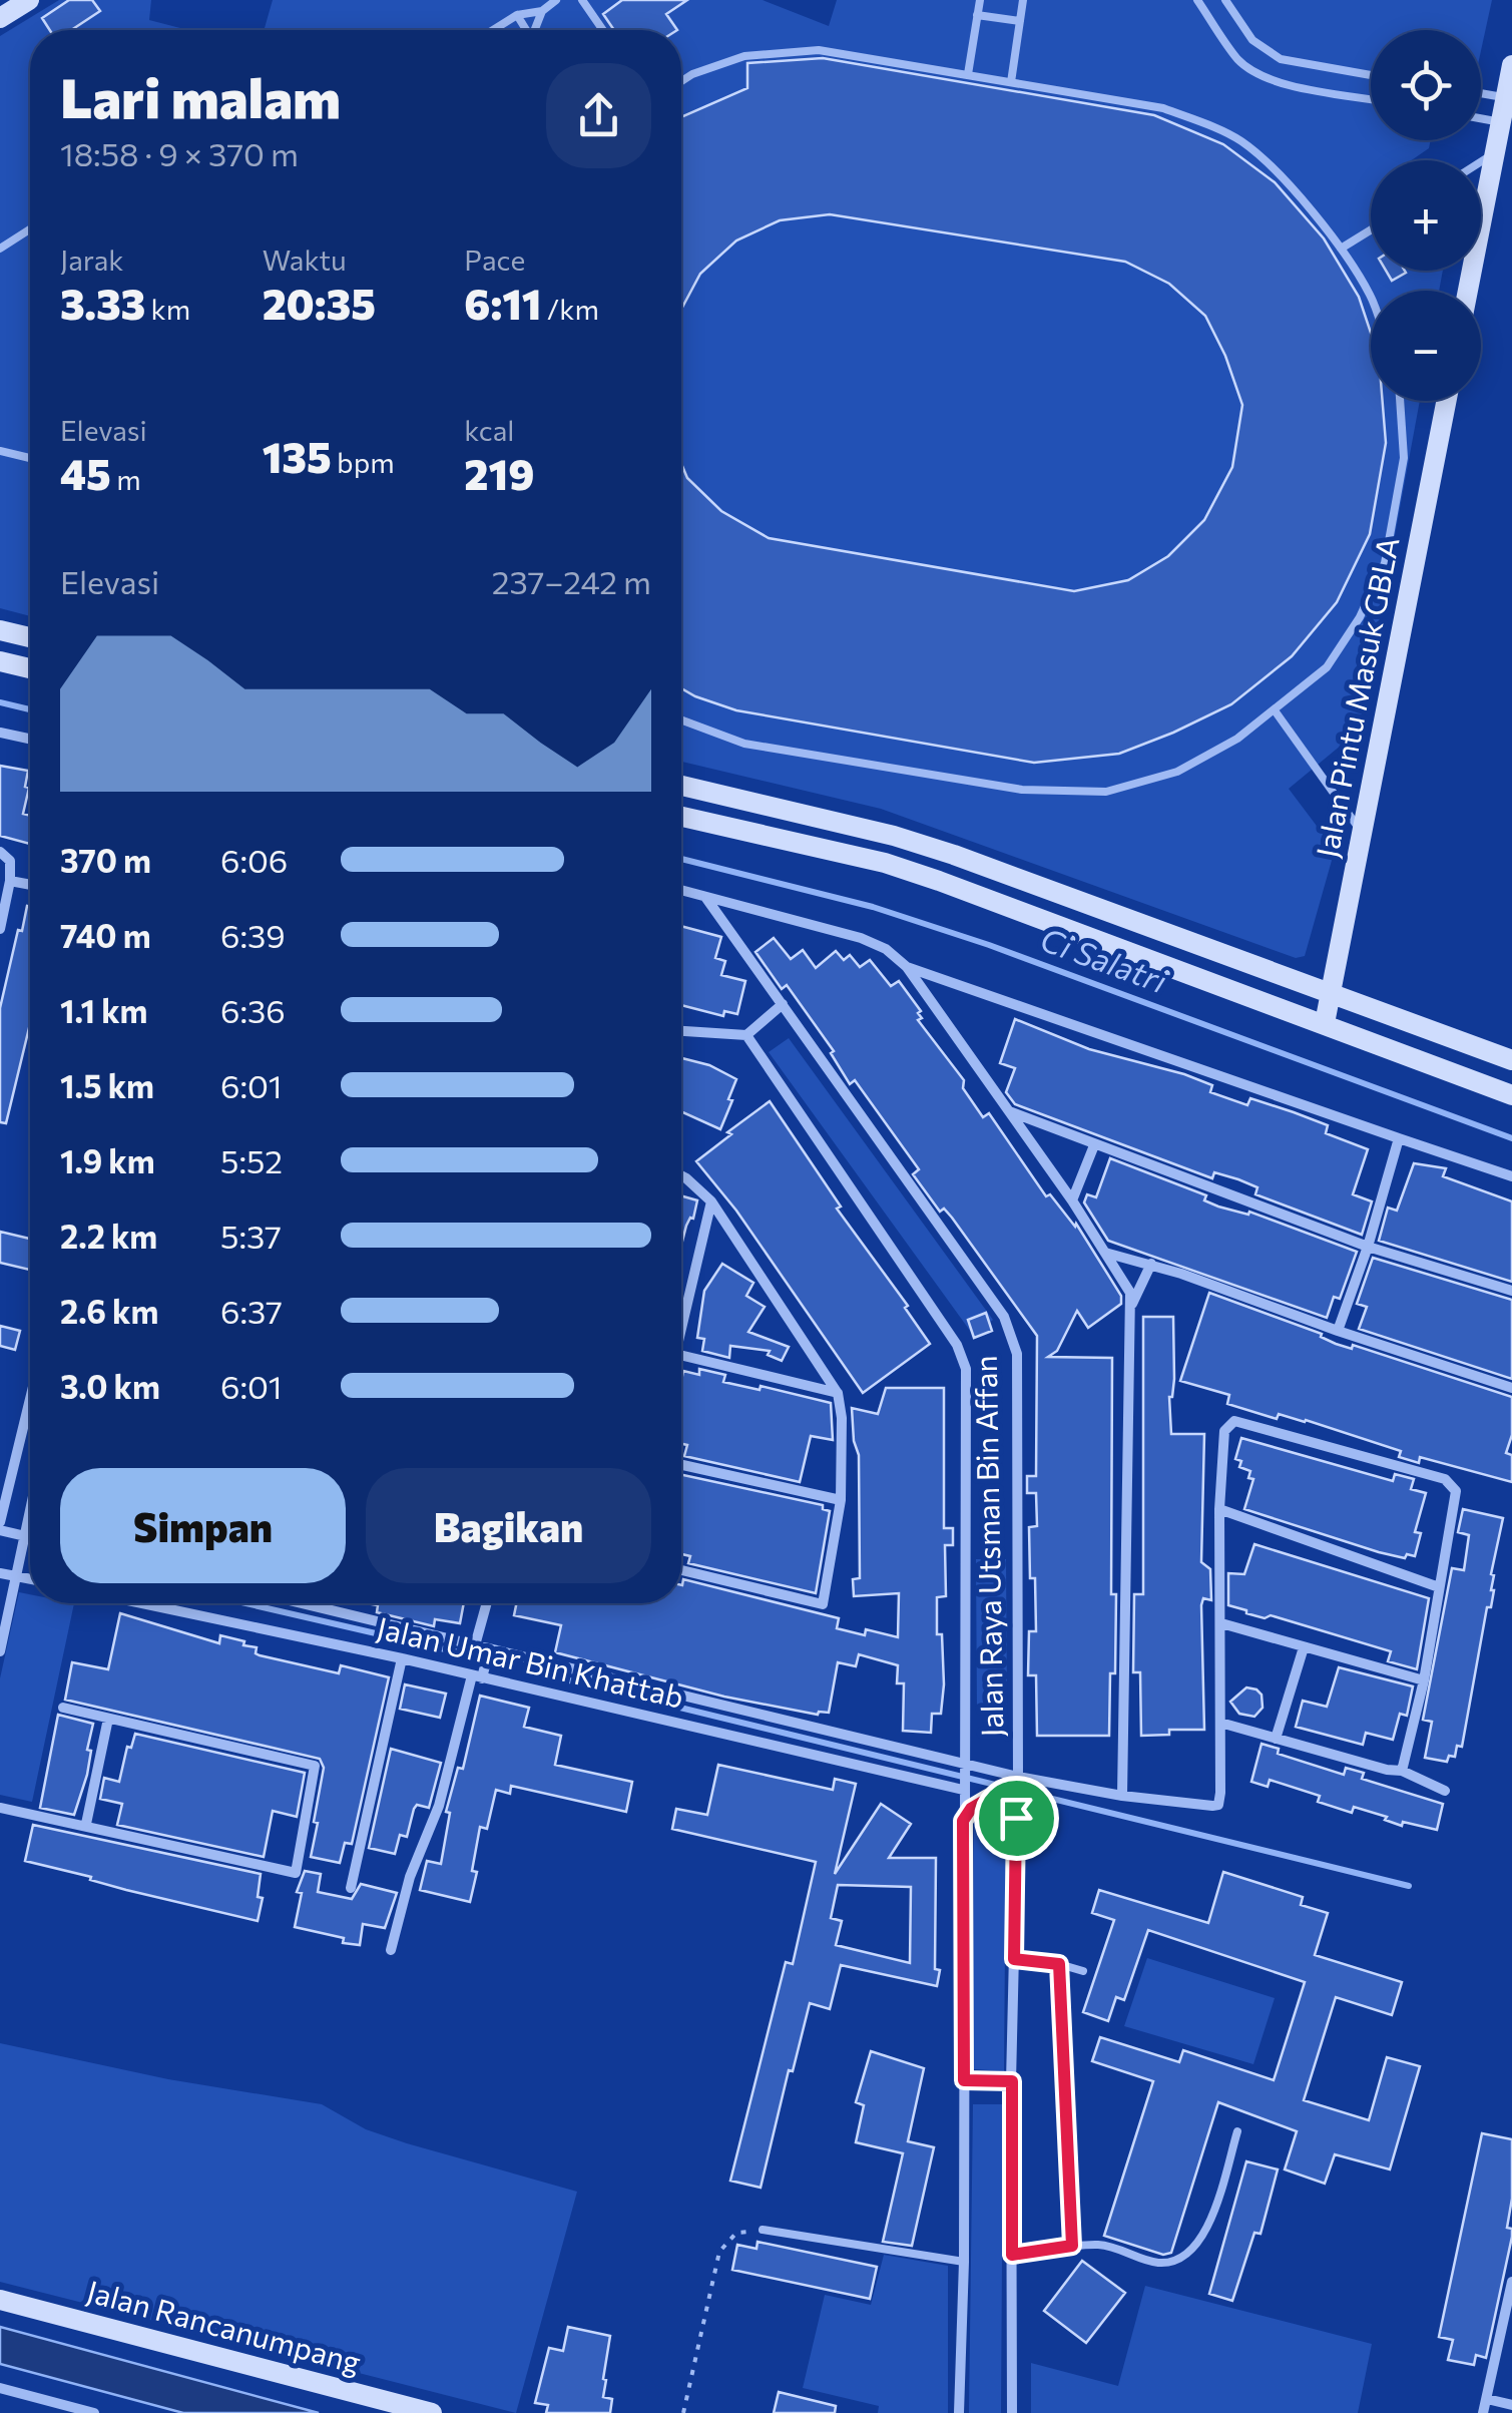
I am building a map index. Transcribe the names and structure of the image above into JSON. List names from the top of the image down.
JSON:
{
  "streets": {
    "street": [
      "Jalan Pintu Masuk GBLA",
      "Jalan Raya Utsman Bin Affan",
      "Jalan Umar Bin Khattab",
      "Jalan Rancanumpang"
    ]
  },
  "crossings": [
    ["Jalan Raya Utsman Bin Affan", "Jalan Umar Bin Khattab"]
  ],
  "water": ["Ci Salatri"],
  "page": {
    "map_buttons": ["+", "−"],
    "heading": ["Lari malam", "18:58 · 9 × 370 m"],
    "stats": [
      ["Jarak", "3.33 km"],
      ["Waktu", "20:35"],
      ["Pace", "6:11 /km"],
      ["Elevasi", "45 m"],
      ["135 bpm"],
      ["kcal", "219"]
    ],
    "chart": ["Elevasi", "237–242 m"],
    "list": [
      {
        "name": "370 m",
        "note": "6:06"
      },
      {
        "name": "740 m",
        "note": "6:39"
      },
      {
        "name": "1.1 km",
        "note": "6:36"
      },
      {
        "name": "1.5 km",
        "note": "6:01"
      },
      {
        "name": "1.9 km",
        "note": "5:52"
      },
      {
        "name": "2.2 km",
        "note": "5:37"
      },
      {
        "name": "2.6 km",
        "note": "6:37"
      },
      {
        "name": "3.0 km",
        "note": "6:01"
      }
    ],
    "buttons": ["Simpan", "Bagikan"]
  }
}
